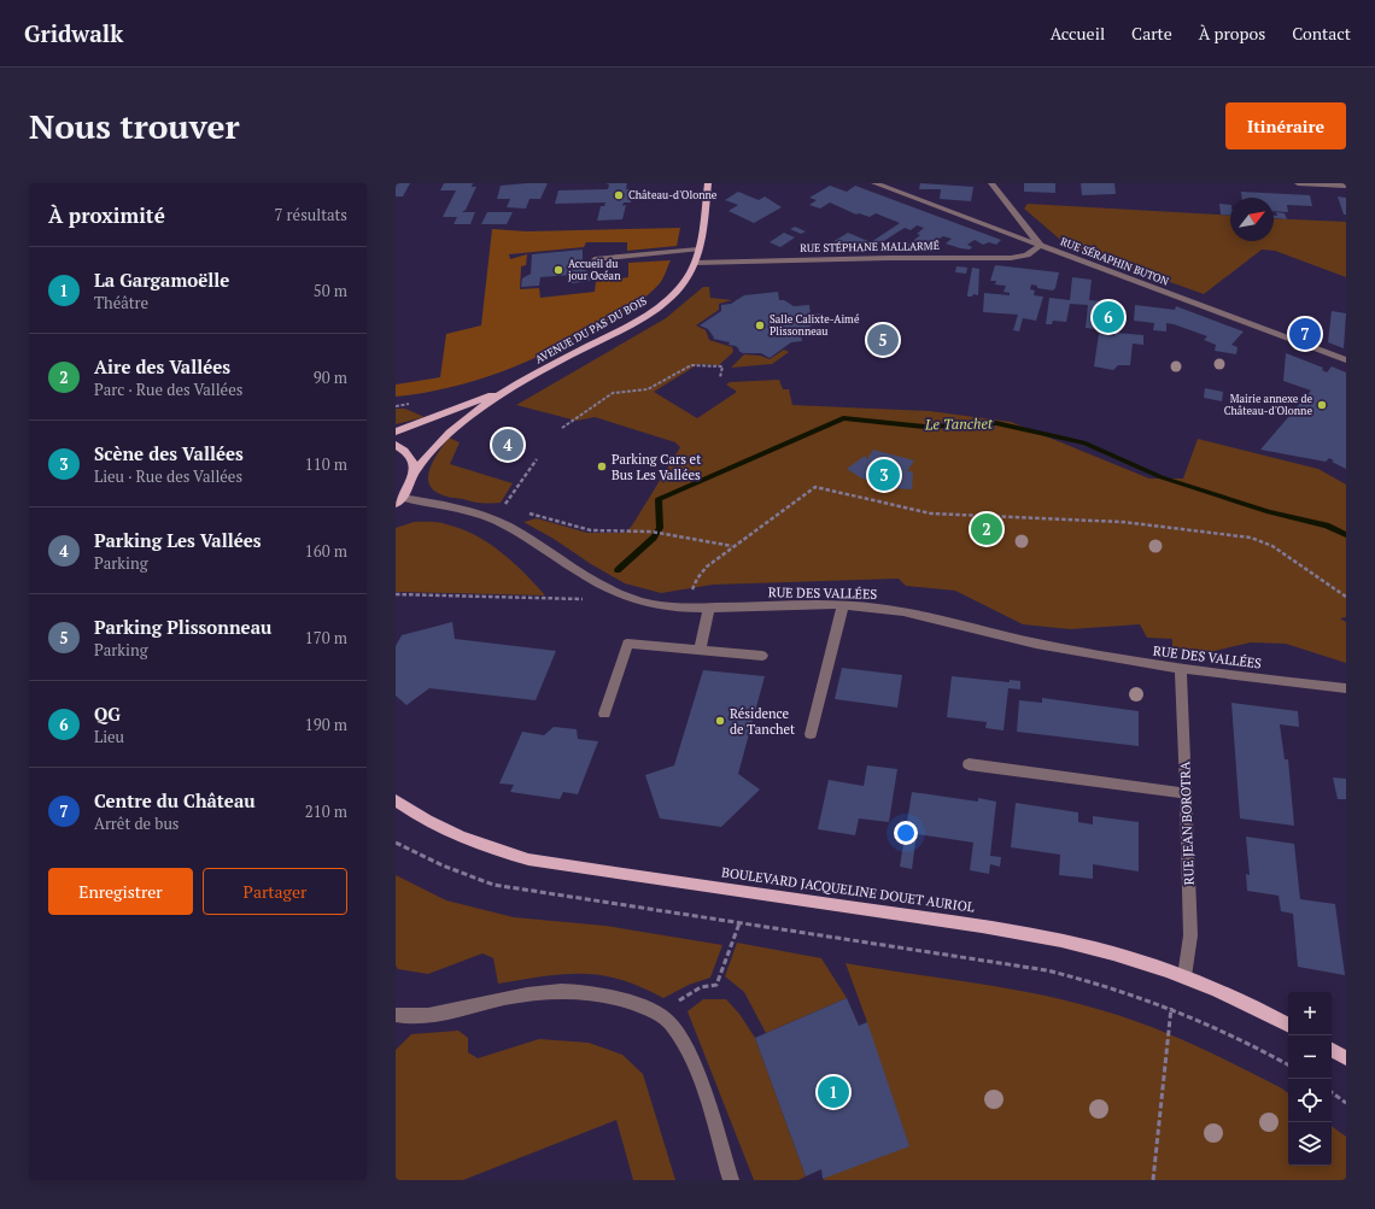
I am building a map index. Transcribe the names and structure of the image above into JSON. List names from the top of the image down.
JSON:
{
  "streets": {
    "main road": ["AVENUE DU PAS DU BOIS", "BOULEVARD JACQUELINE DOUET AURIOL"],
    "street": [
      "RUE STÉPHANE MALLARMÉ",
      "RUE SÉRAPHIN BUTON",
      "RUE DES VALLÉES",
      "RUE JEAN BOROTRA"
    ]
  },
  "crossings": [
    ["RUE STÉPHANE MALLARMÉ", "RUE SÉRAPHIN BUTON"],
    ["RUE STÉPHANE MALLARMÉ", "AVENUE DU PAS DU BOIS"],
    ["AVENUE DU PAS DU BOIS", "RUE DES VALLÉES"],
    ["RUE DES VALLÉES", "RUE JEAN BOROTRA"],
    ["RUE JEAN BOROTRA", "BOULEVARD JACQUELINE DOUET AURIOL"]
  ],
  "water": ["Le Tanchet"],
  "places": [
    "Château-d'Olonne",
    "Accueil du jour Océan",
    "Salle Calixte-Aimé Plissonneau",
    "Mairie annexe de Château-d'Olonne",
    "Parking Cars et Bus Les Vallées",
    "Résidence de Tanchet"
  ],
  "north": "top right",
  "page": {
    "header": "Gridwalk",
    "nav": [
      "Accueil",
      "Carte",
      "À propos",
      "Contact"
    ],
    "buttons": [
      "Itinéraire",
      ["Enregistrer", "Partager"]
    ],
    "title": "Nous trouver",
    "heading": ["À proximité", "7 résultats"],
    "list": [
      {
        "mark": "1",
        "name": "La Gargamoëlle",
        "note": "Théâtre",
        "value": "50 m"
      },
      {
        "mark": "2",
        "name": "Aire des Vallées",
        "note": "Parc · Rue des Vallées",
        "value": "90 m"
      },
      {
        "mark": "3",
        "name": "Scène des Vallées",
        "note": "Lieu · Rue des Vallées",
        "value": "110 m"
      },
      {
        "mark": "4",
        "name": "Parking Les Vallées",
        "note": "Parking",
        "value": "160 m"
      },
      {
        "mark": "5",
        "name": "Parking Plissonneau",
        "note": "Parking",
        "value": "170 m"
      },
      {
        "mark": "6",
        "name": "QG",
        "note": "Lieu",
        "value": "190 m"
      },
      {
        "mark": "7",
        "name": "Centre du Château",
        "note": "Arrêt de bus",
        "value": "210 m"
      }
    ],
    "pins": [
      "6",
      "7",
      "5",
      "4",
      "3",
      "2",
      "1"
    ],
    "map_buttons": ["+", "−"]
  }
}
